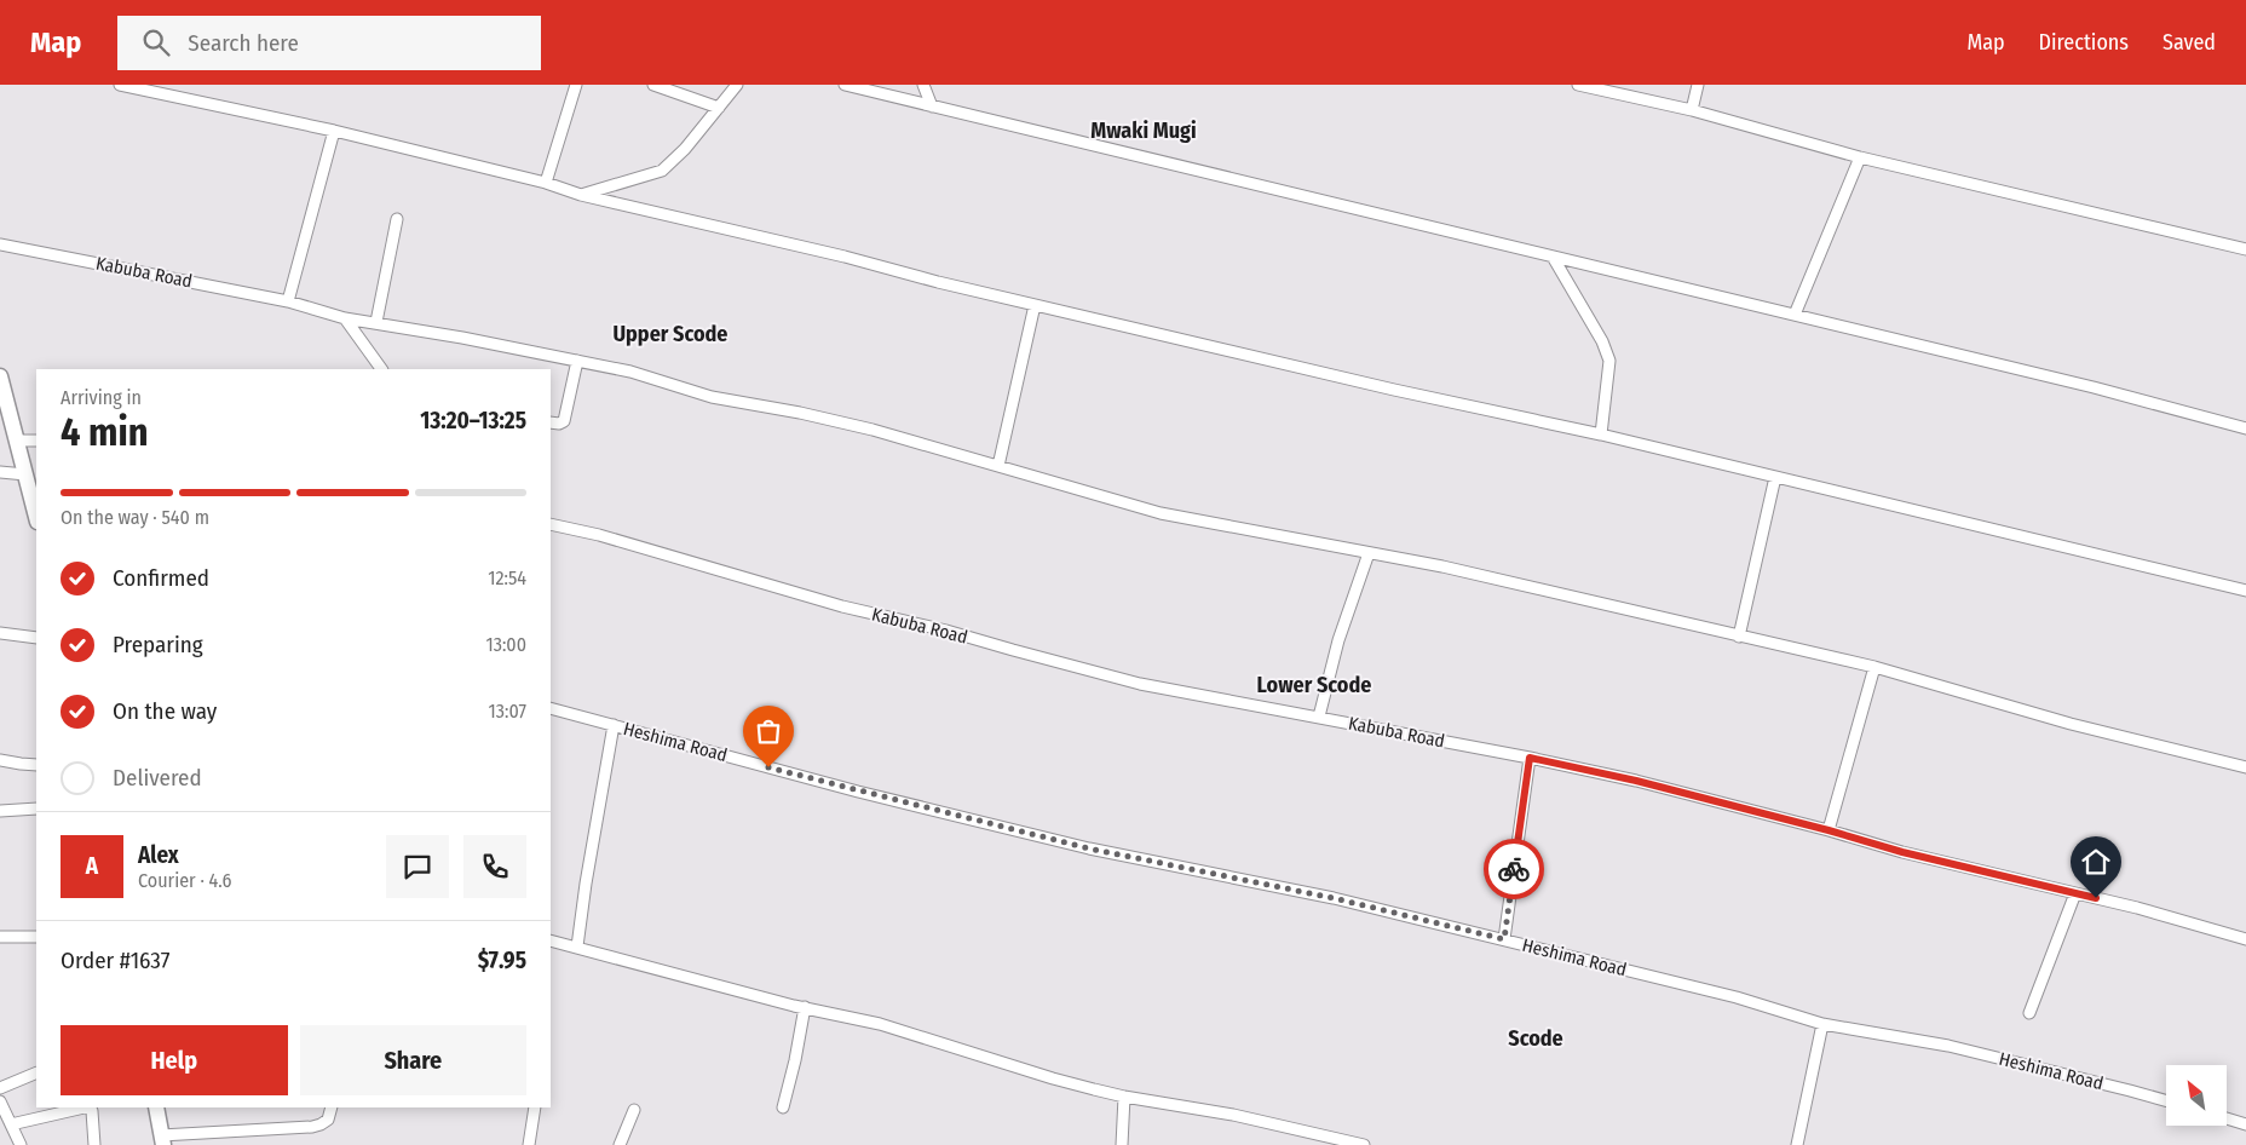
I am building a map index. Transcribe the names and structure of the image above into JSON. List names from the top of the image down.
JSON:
{
  "streets": {
    "street": ["Kabuba Road", "Heshima Road"]
  },
  "districts": [
    "Mwaki Mugi",
    "Upper Scode",
    "Lower Scode",
    "Scode"
  ],
  "north": "top left",
  "page": {
    "header": "Map",
    "search": "Search here",
    "nav": ["Map", "Directions", "Saved"],
    "heading": ["4 min", "Arriving in", "13:20–13:25"],
    "panel": [
      "Alex",
      "Courier · 4.6",
      "Order #1637",
      "$7.95"
    ],
    "bar": "On the way · 540 m",
    "list": [
      ["Confirmed", "12:54"],
      ["Preparing", "13:00"],
      ["On the way", "13:07"],
      "Delivered"
    ],
    "round": "A",
    "buttons": ["Help", "Share"]
  }
}
